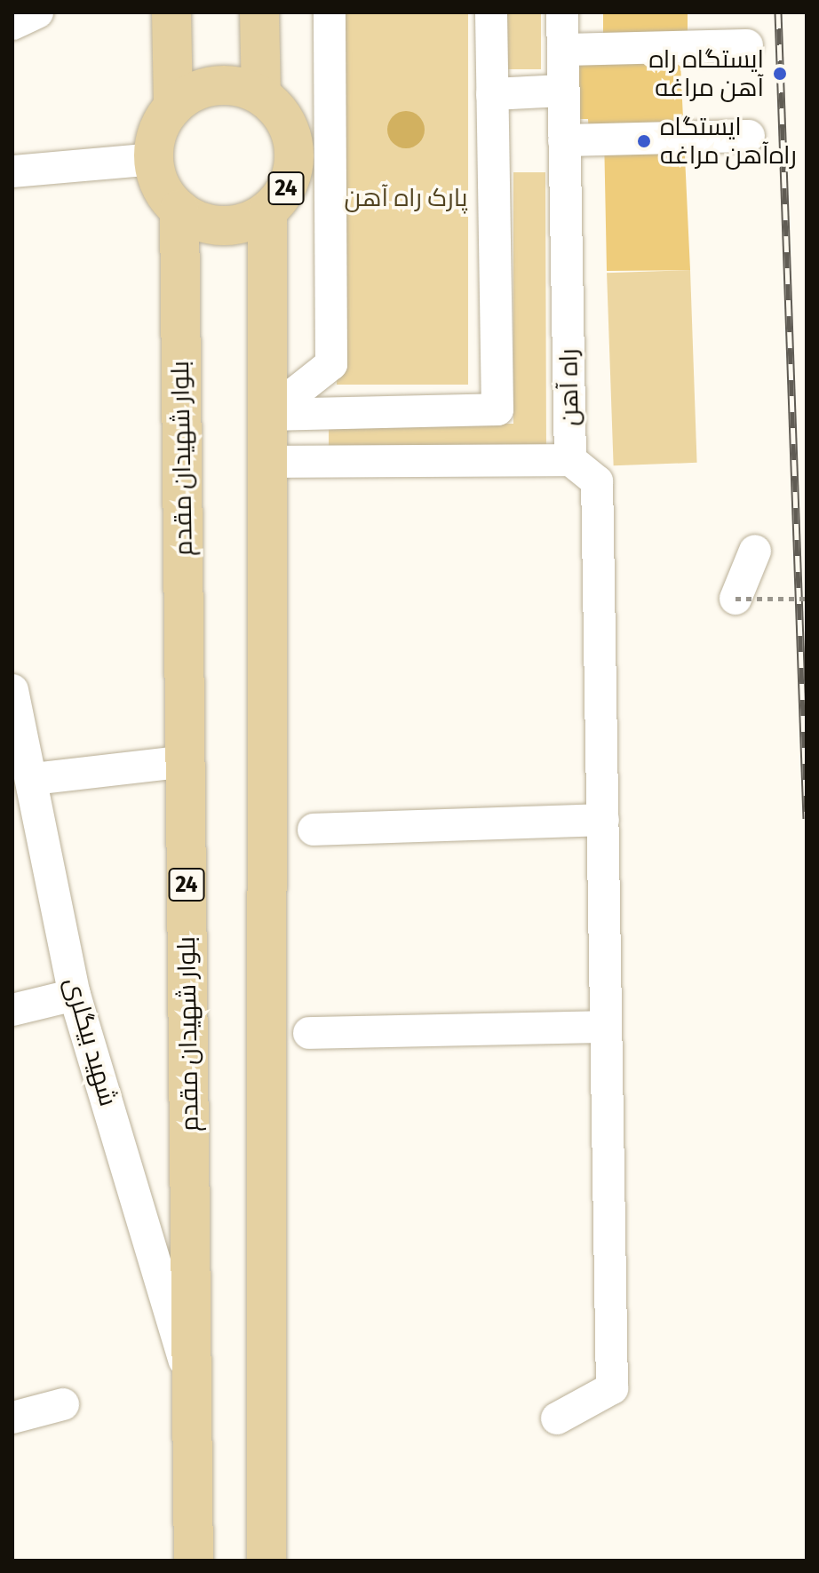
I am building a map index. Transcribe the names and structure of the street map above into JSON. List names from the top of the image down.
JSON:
{
  "streets": {
    "main road": ["24", "بلوار شهیدان مقدم"],
    "street": ["راه آهن", "شهید بیگلری"]
  },
  "crossings": [
    ["24", "راه آهن"],
    ["24", "بلوار شهیدان مقدم"],
    ["بلوار شهیدان مقدم", "شهید بیگلری"]
  ],
  "parks": ["پارک راه آهن"],
  "places": ["ایستگاه راه آهن مراغه", "ایستگاه راه‌آهن مراغه"]
}
